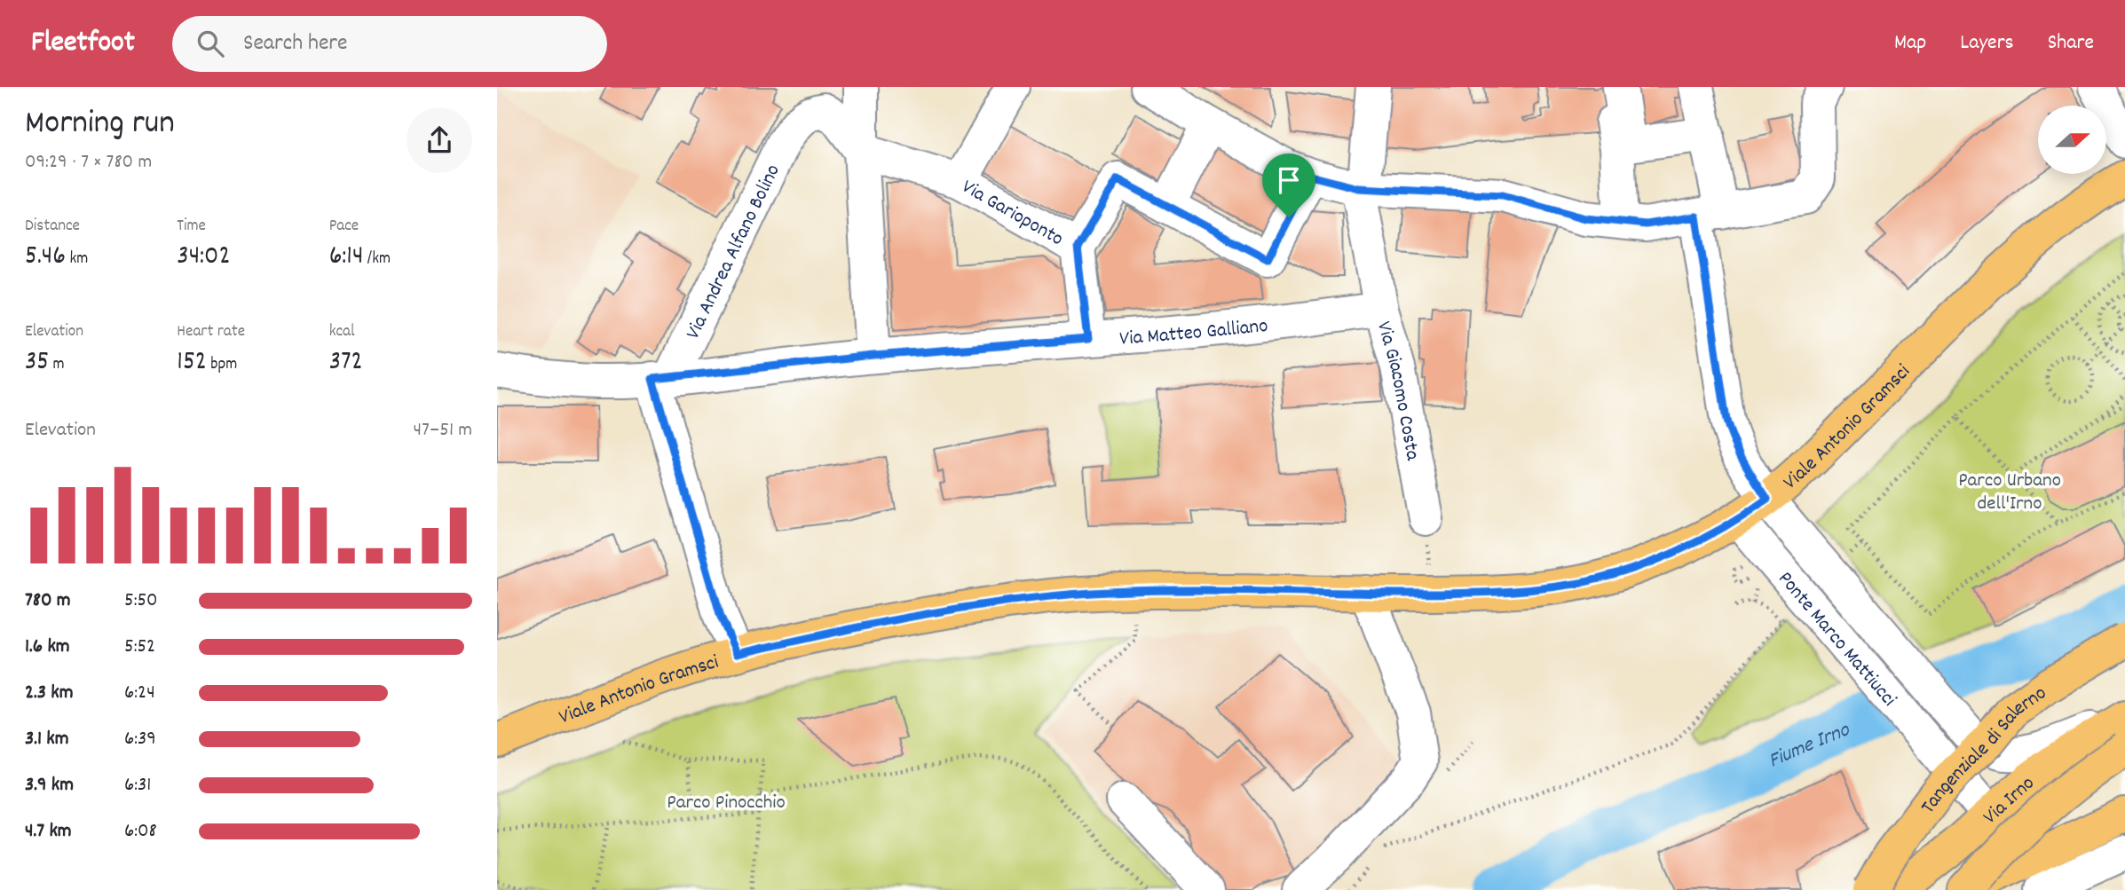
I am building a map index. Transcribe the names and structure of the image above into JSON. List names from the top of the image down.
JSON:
{
  "streets": {
    "main road": ["Viale Antonio Gramsci", "Tangenziale di Salerno", "Via Irno"],
    "street": [
      "Via Garioponto",
      "Via Andrea Alfano Bolino",
      "Via Matteo Galliano",
      "Via Giacomo Costa",
      "Ponte Marco Mattiucci"
    ]
  },
  "crossings": [
    ["Via Garioponto", "Via Andrea Alfano Bolino"],
    ["Via Garioponto", "Via Matteo Galliano"],
    ["Via Andrea Alfano Bolino", "Via Matteo Galliano"],
    ["Via Matteo Galliano", "Via Giacomo Costa"],
    ["Viale Antonio Gramsci", "Ponte Marco Mattiucci"],
    ["Ponte Marco Mattiucci", "Via Irno"]
  ],
  "water": ["Fiume Irno"],
  "parks": ["Parco Urbano dell'Irno", "Parco Pinocchio"],
  "north": "right",
  "page": {
    "header": "Fleetfoot",
    "search": "Search here",
    "nav": ["Map", "Layers", "Share"],
    "heading": ["Morning run", "09:29 · 7 × 780 m"],
    "stats": [
      ["Distance", "5.46 km"],
      ["Time", "34:02"],
      ["Pace", "6:14 /km"],
      ["Elevation", "35 m"],
      ["Heart rate", "152 bpm"],
      ["kcal", "372"]
    ],
    "chart": ["Elevation", "47–51 m"],
    "list": [
      {
        "name": "780 m",
        "note": "5:50"
      },
      {
        "name": "1.6 km",
        "note": "5:52"
      },
      {
        "name": "2.3 km",
        "note": "6:24"
      },
      {
        "name": "3.1 km",
        "note": "6:39"
      },
      {
        "name": "3.9 km",
        "note": "6:31"
      },
      {
        "name": "4.7 km",
        "note": "6:08"
      }
    ]
  }
}
